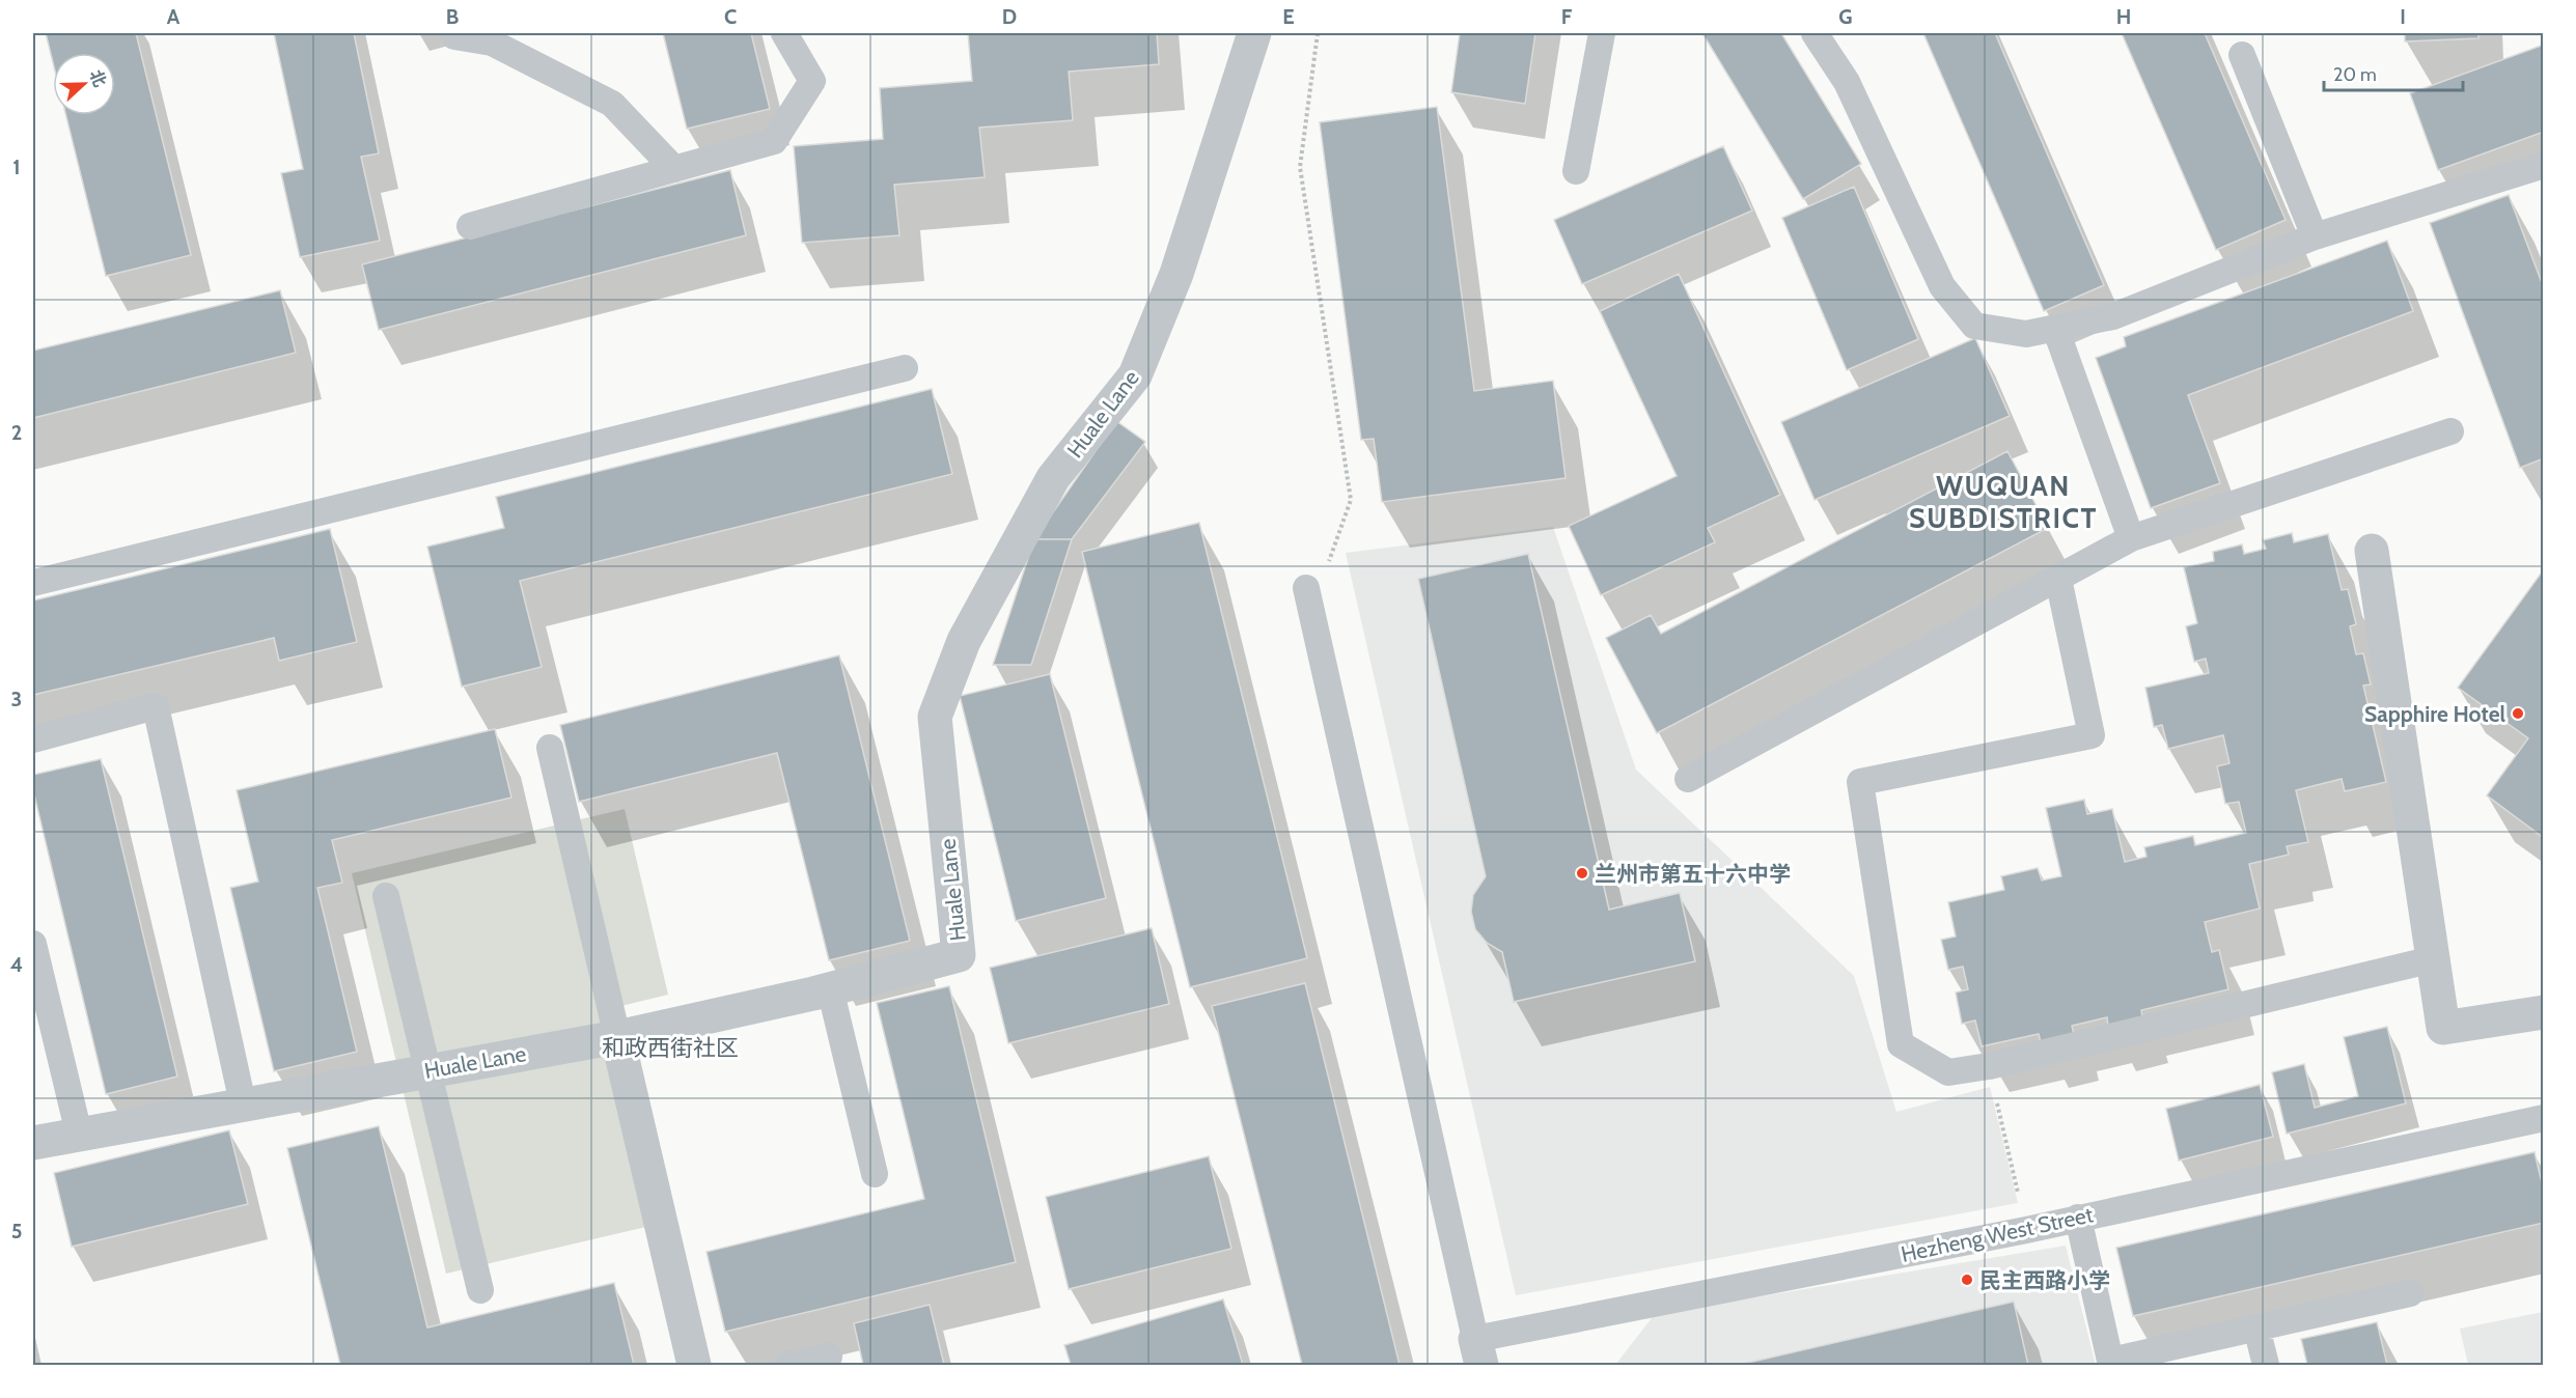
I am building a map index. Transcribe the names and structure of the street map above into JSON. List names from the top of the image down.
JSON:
{
  "streets": {
    "street": ["Huale Lane"],
    "lane": ["Hezheng West Street"]
  },
  "districts": ["WUQUAN SUBDISTRICT", "和政西街社区"],
  "places": ["Sapphire Hotel", "兰州市第五十六中学", "民主西路小学"],
  "scale_bar": "20 m",
  "north": "right",
  "grid": {
    "columns": [
      "A",
      "B",
      "C",
      "D",
      "E",
      "F",
      "G",
      "H",
      "I"
    ],
    "rows": [
      "1",
      "2",
      "3",
      "4",
      "5"
    ]
  }
}
